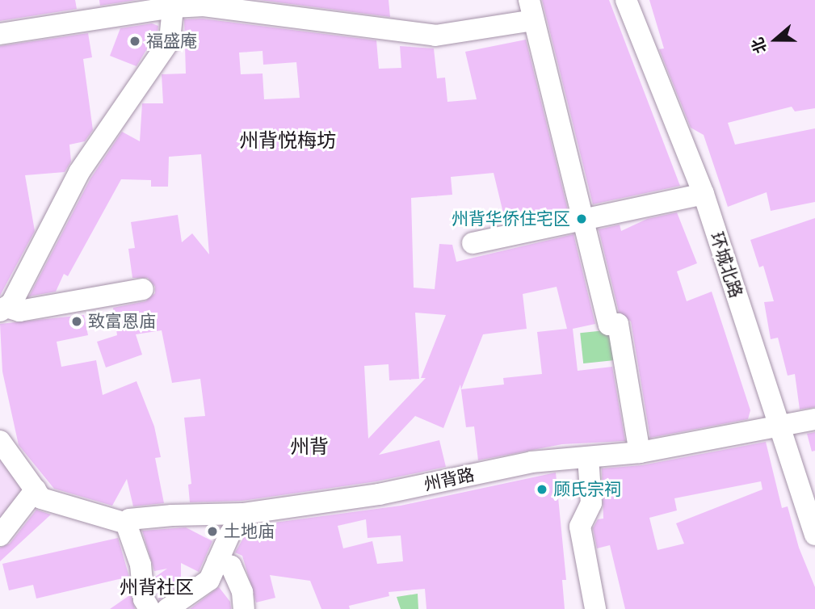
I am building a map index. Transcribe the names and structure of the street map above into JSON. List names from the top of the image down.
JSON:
{
  "streets": {
    "street": ["环城北路", "州背路"]
  },
  "crossings": [
    ["环城北路", "州背路"]
  ],
  "districts": ["州背悦梅坊", "州背", "州背社区"],
  "places": [
    "福盛庵",
    "州背华侨住宅区",
    "致富恩庙",
    "顾氏宗祠",
    "土地庙"
  ],
  "north": "left"
}
